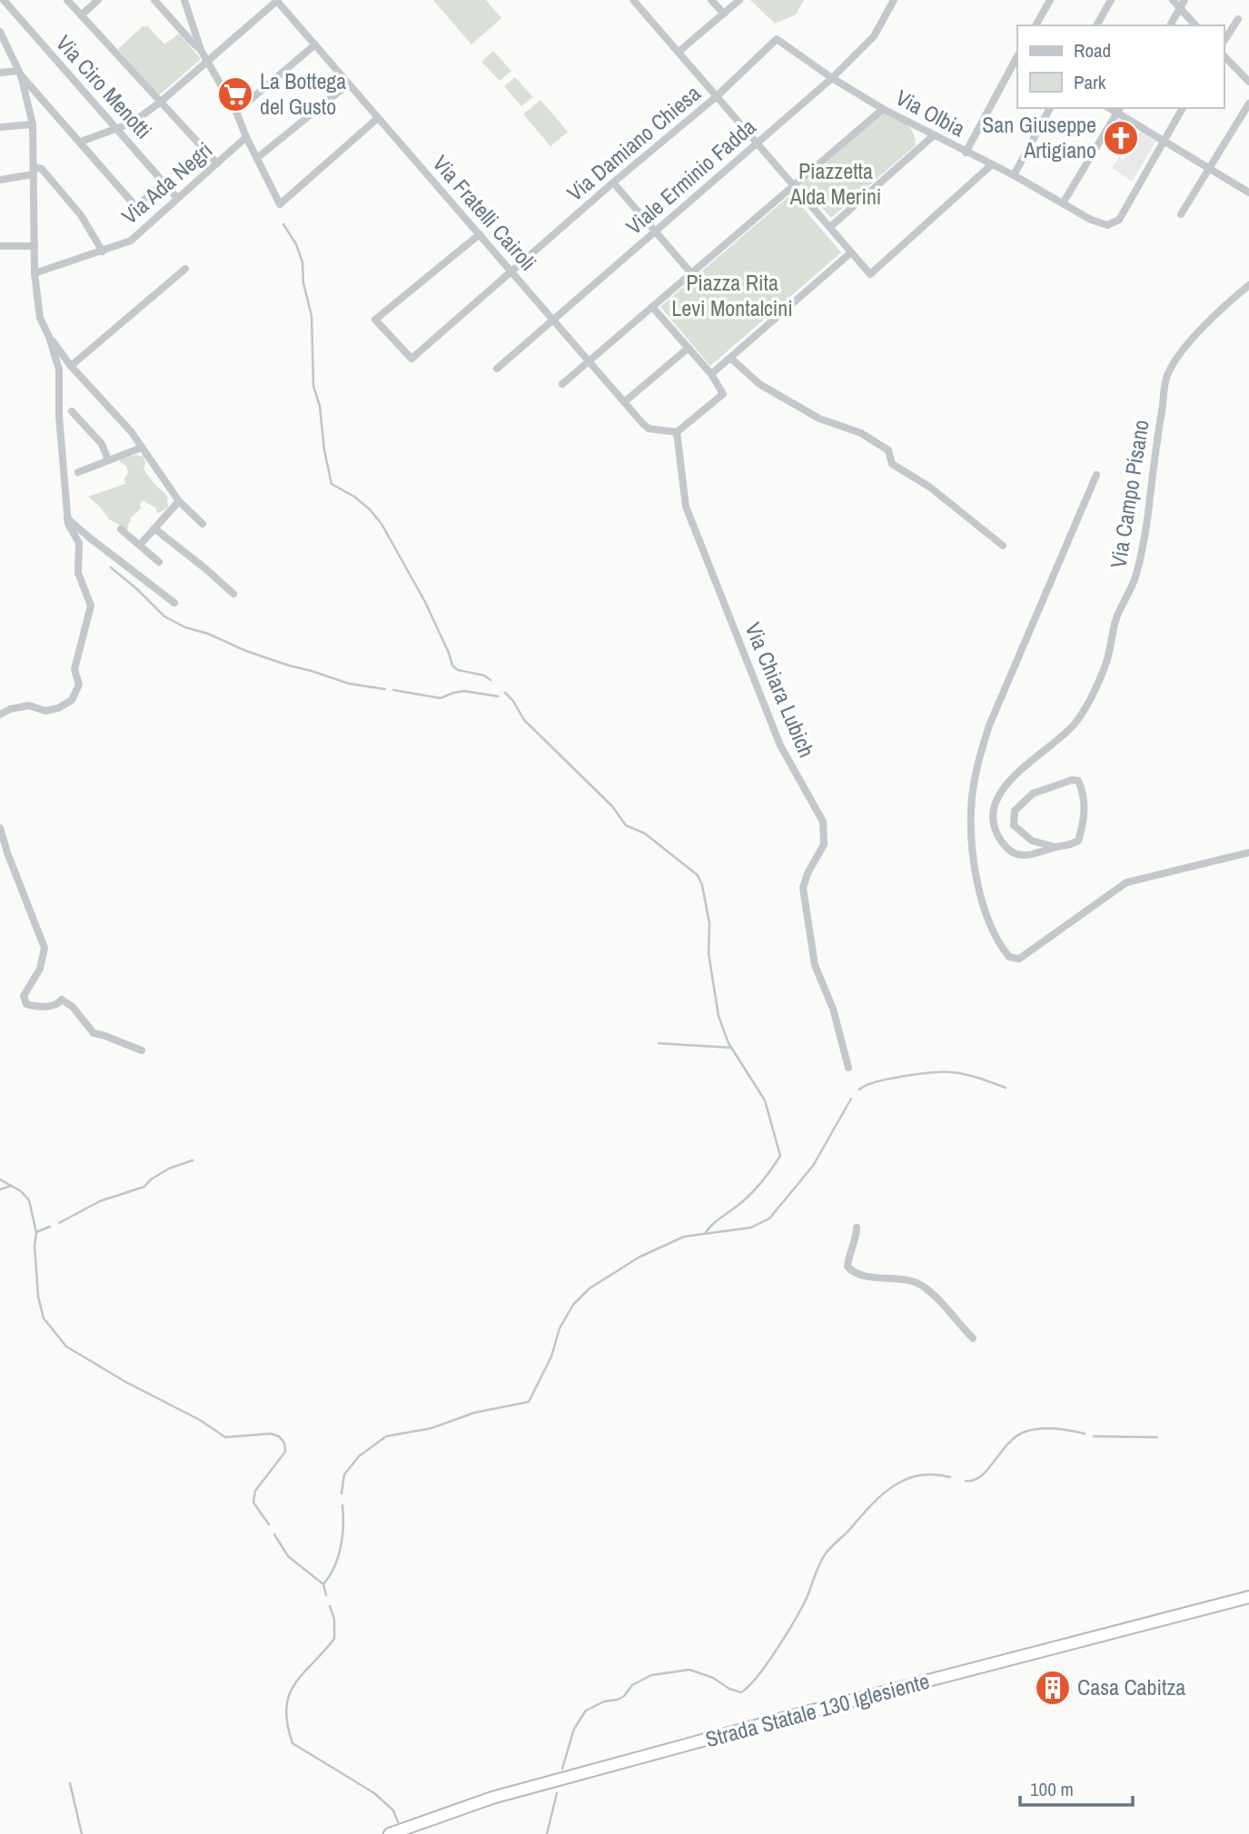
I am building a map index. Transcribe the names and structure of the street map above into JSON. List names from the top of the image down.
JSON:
{
  "streets": {
    "highway": ["Strada Statale 130 Iglesiente"],
    "street": [
      "Via Ciro Menotti",
      "Via Olbia",
      "Via Damiano Chiesa",
      "Viale Erminio Fadda",
      "Via Ada Negri",
      "Via Fratelli Cairoli",
      "Via Campo Pisano",
      "Via Chiara Lubich"
    ]
  },
  "crossings": [
    ["Via Ciro Menotti", "Via Ada Negri"],
    ["Via Olbia", "Via Damiano Chiesa"],
    ["Via Olbia", "Viale Erminio Fadda"],
    ["Via Damiano Chiesa", "Via Fratelli Cairoli"],
    ["Viale Erminio Fadda", "Via Fratelli Cairoli"],
    ["Via Fratelli Cairoli", "Via Chiara Lubich"]
  ],
  "parks": ["Piazzetta Alda Merini", "Piazza Rita Levi Montalcini"],
  "places": {
    "supermarket": ["La Bottega del Gusto"],
    "church": ["San Giuseppe Artigiano"],
    "building": ["Casa Cabitza"]
  },
  "legend": ["Road", "Park"],
  "scale_bar": "100 m"
}
